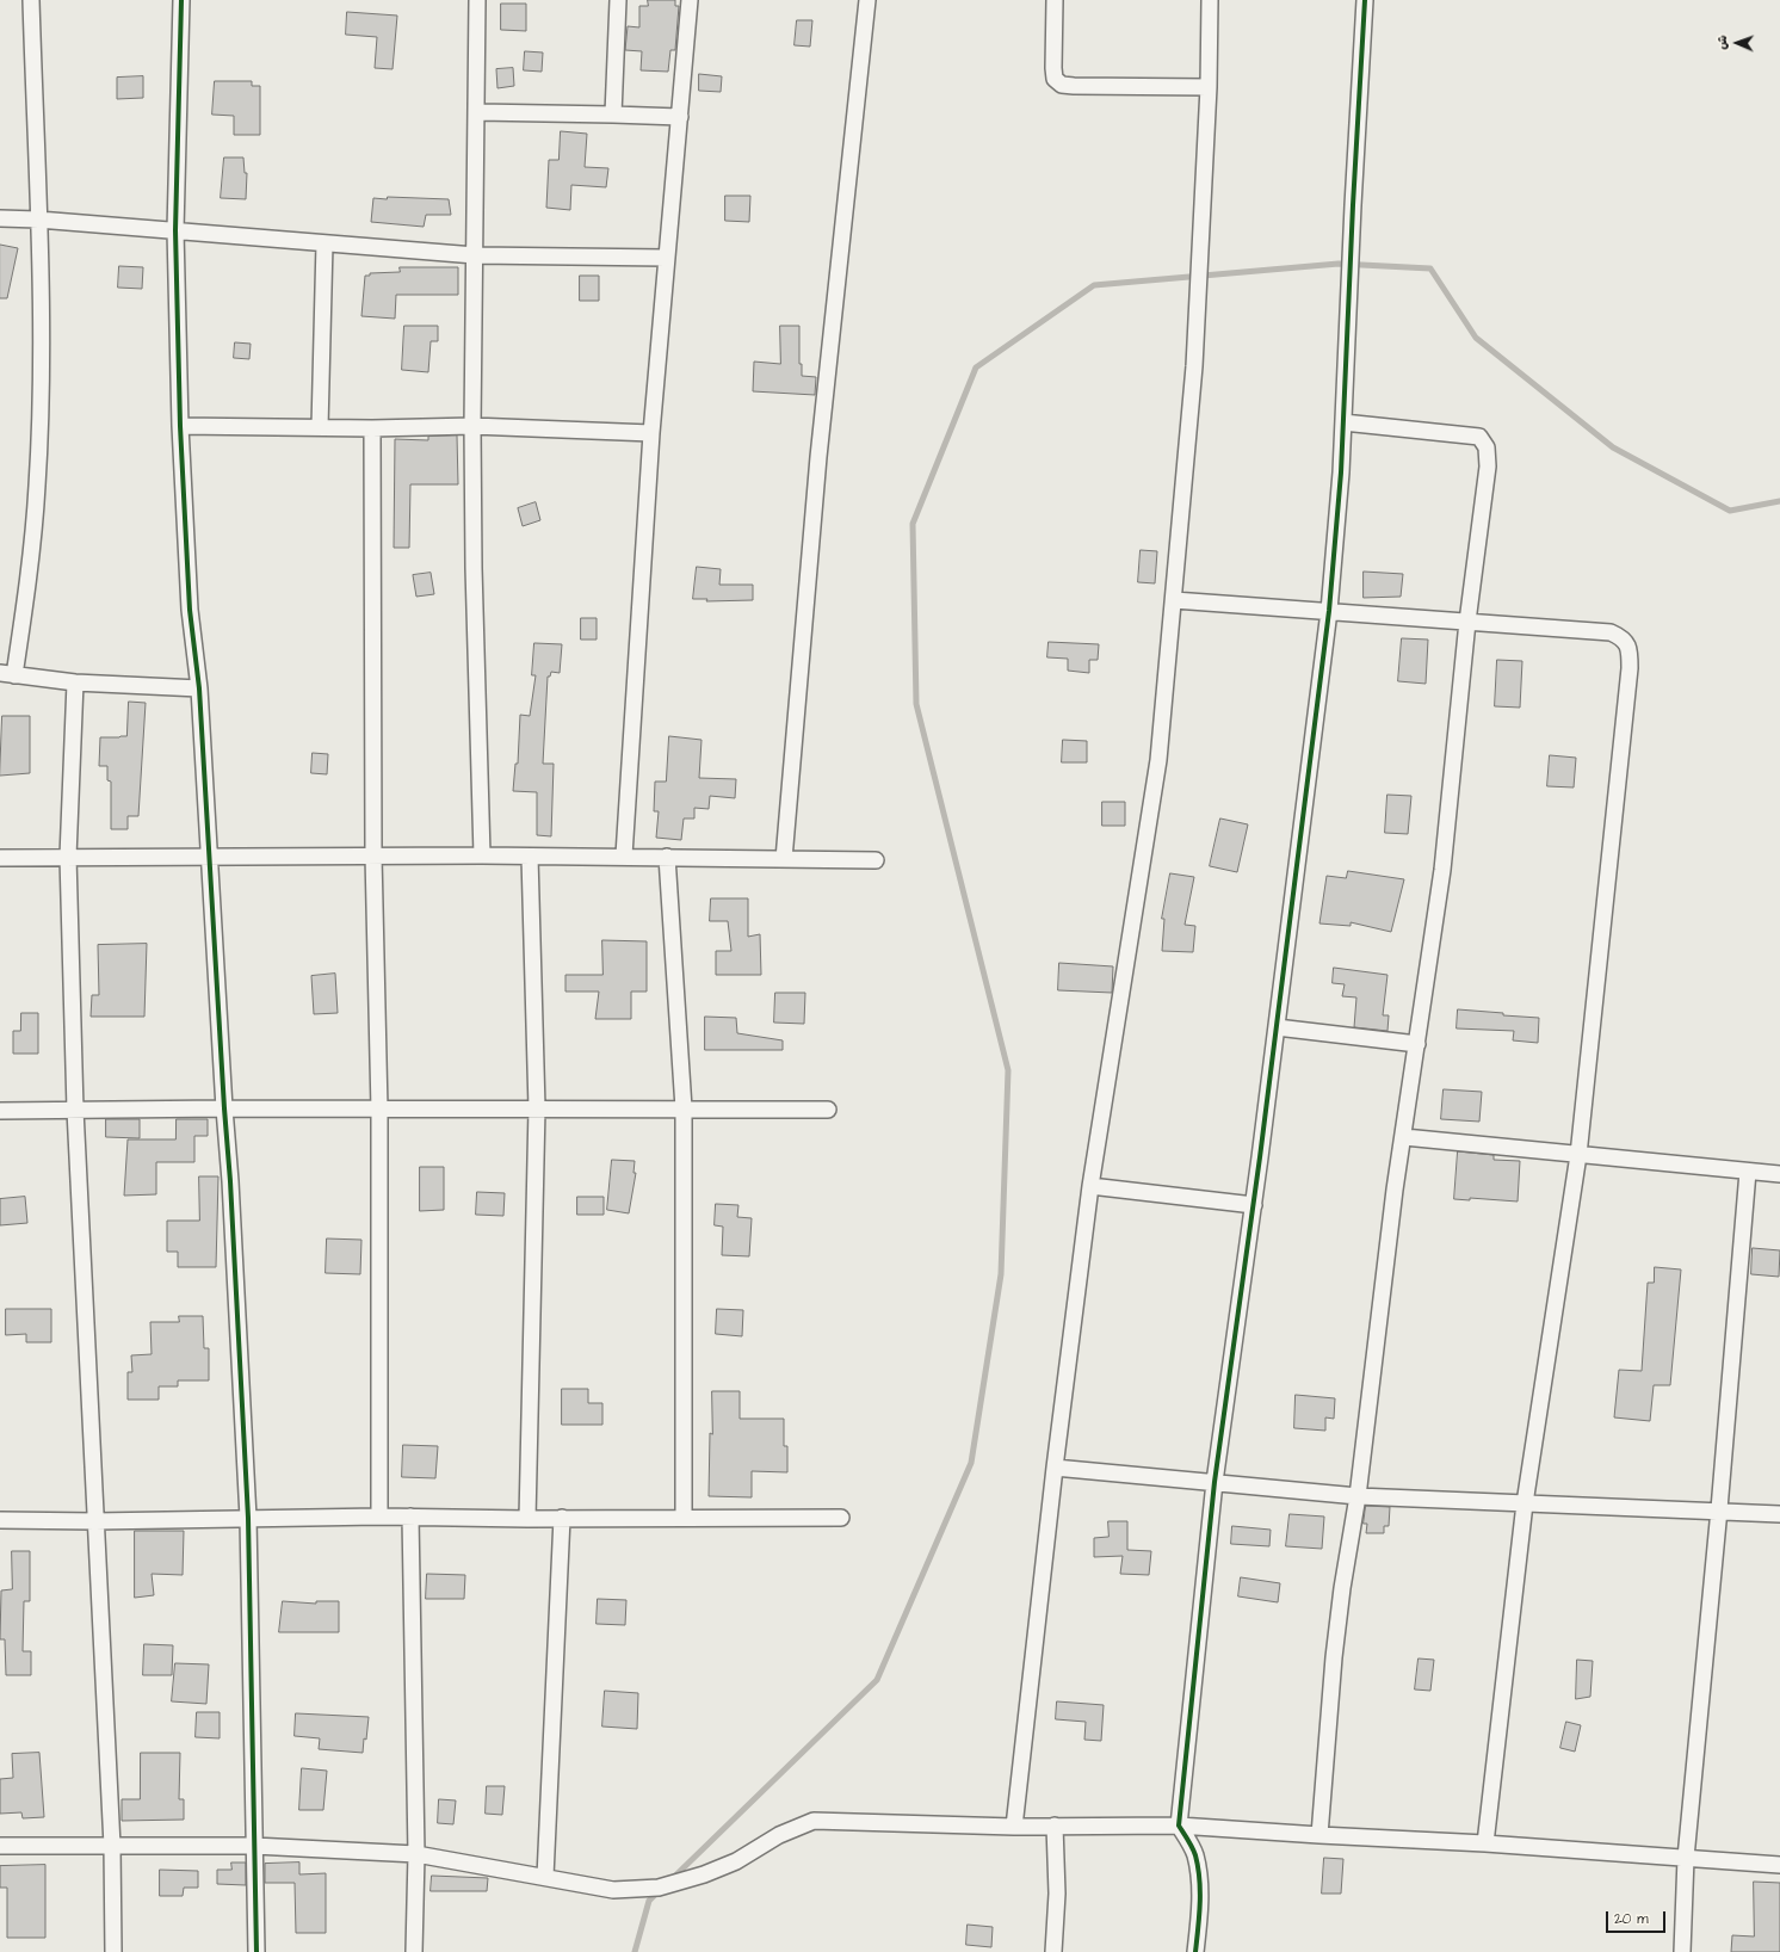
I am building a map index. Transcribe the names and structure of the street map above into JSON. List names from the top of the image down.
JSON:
{
  "scale_bar": "20 m",
  "north": "left"
}
